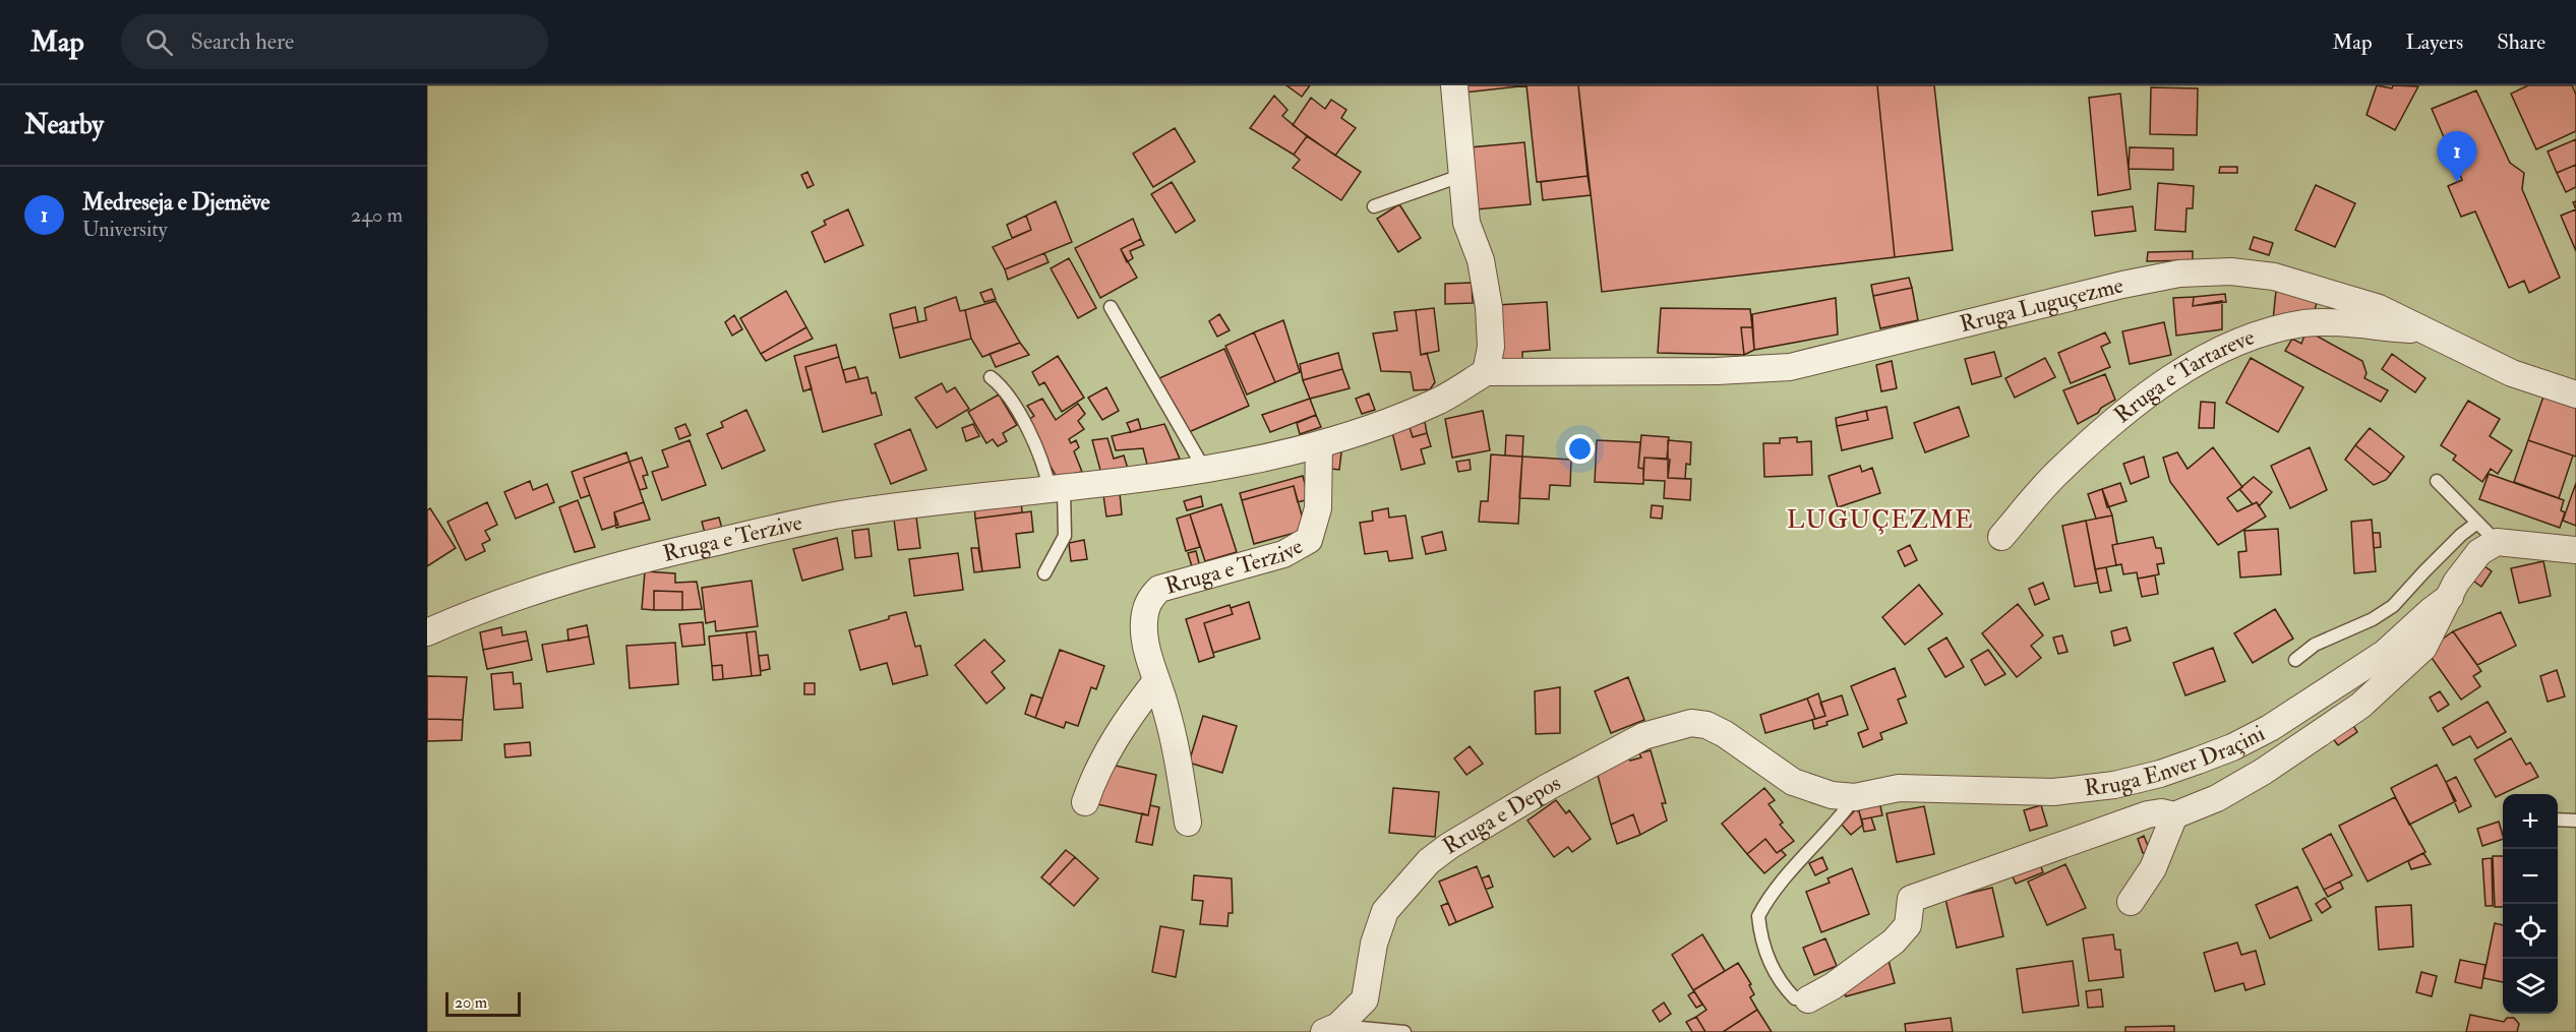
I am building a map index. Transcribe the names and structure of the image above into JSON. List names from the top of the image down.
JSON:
{
  "streets": {
    "street": [
      "Rruga Luguçezme",
      "Rruga e Tartareve",
      "Rruga e Terzive",
      "Rruga Enver Draçini",
      "Rruga e Depos"
    ]
  },
  "crossings": [
    ["Rruga Luguçezme", "Rruga e Tartareve"],
    ["Rruga Luguçezme", "Rruga e Terzive"],
    ["Rruga Enver Draçini", "Rruga e Depos"]
  ],
  "districts": ["LUGUÇEZME"],
  "scale_bar": "20 m",
  "page": {
    "header": "Map",
    "search": "Search here",
    "nav": ["Map", "Layers", "Share"],
    "heading": "Nearby",
    "pins": "1",
    "list": [
      {
        "mark": "1",
        "name": "Medreseja e Djemëve",
        "note": "University",
        "value": "240 m"
      }
    ],
    "map_buttons": ["+", "−"],
    "scale": "20 m"
  }
}
